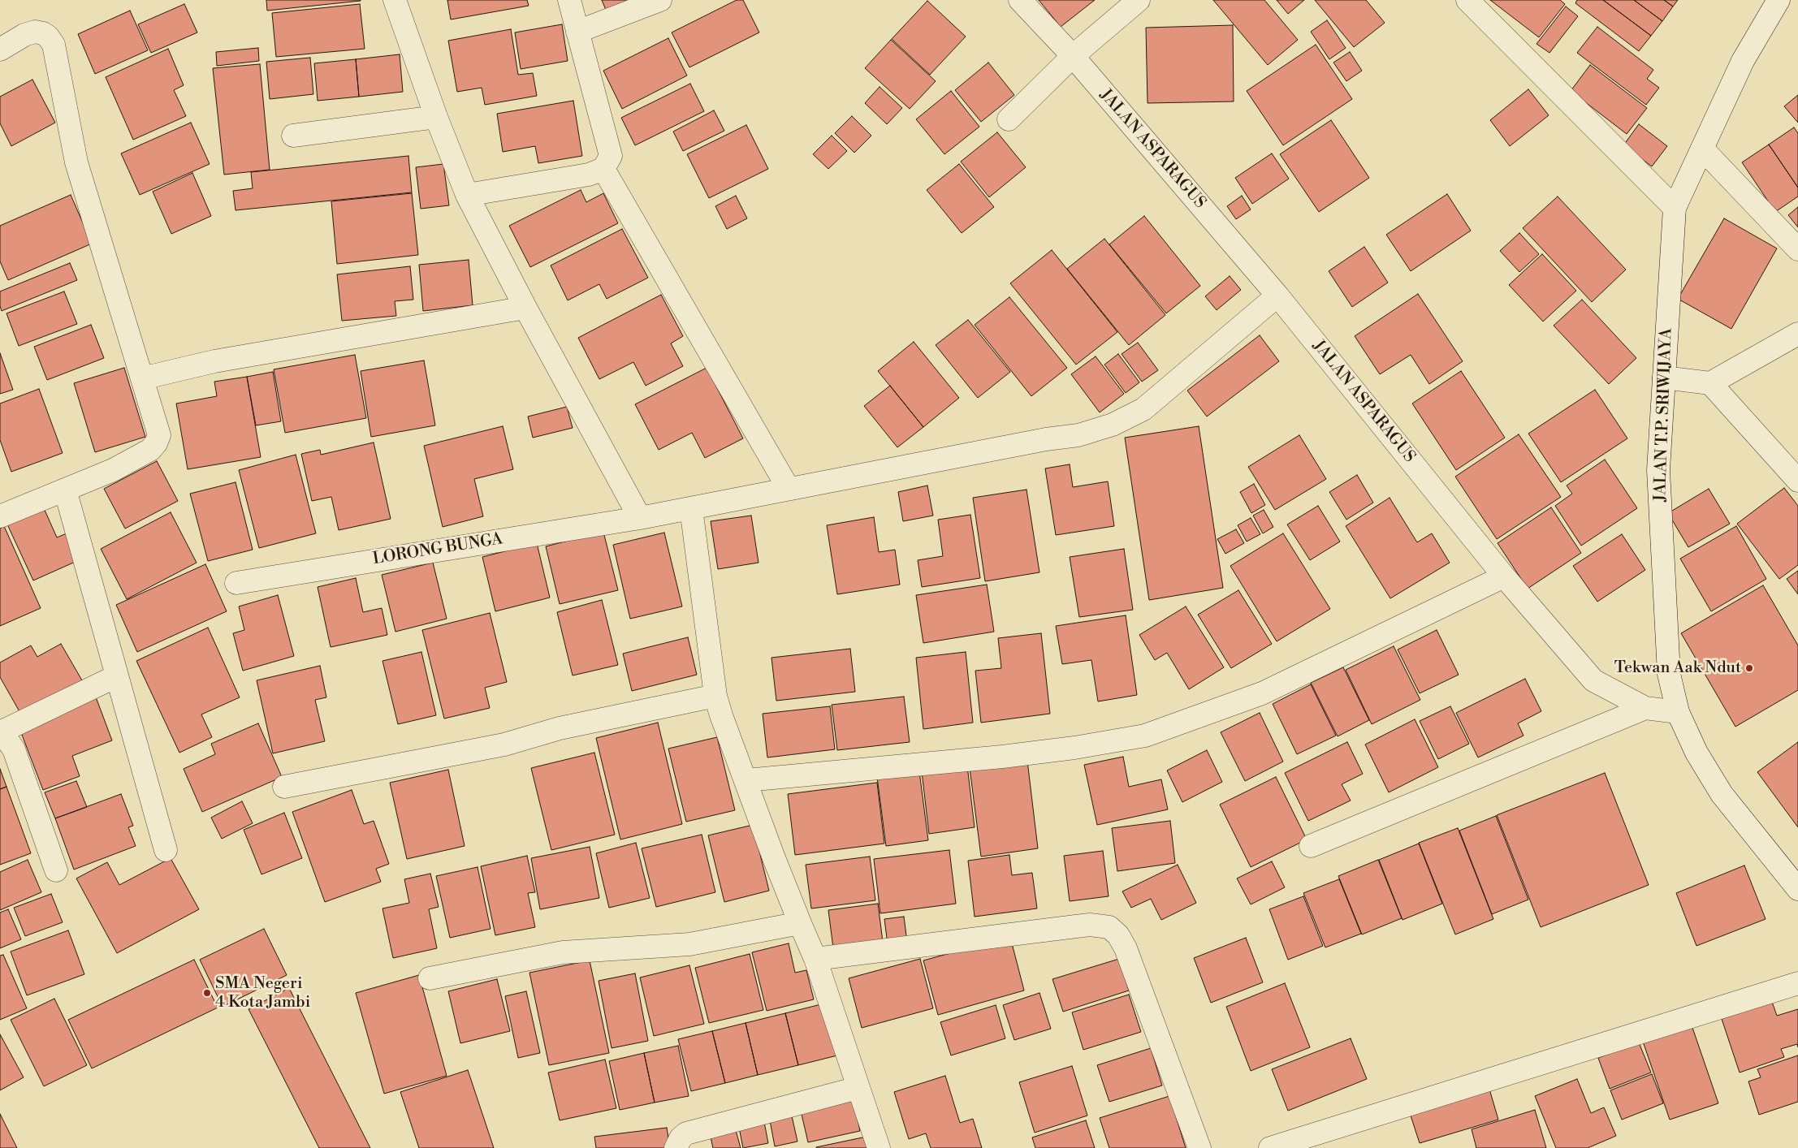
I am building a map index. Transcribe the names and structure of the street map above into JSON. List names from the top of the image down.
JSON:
{
  "streets": {
    "street": ["JALAN ASPARAGUS", "JALAN T.P. SRIWIJAYA", "LORONG BUNGA"]
  },
  "crossings": [
    ["JALAN ASPARAGUS", "JALAN T.P. SRIWIJAYA"],
    ["JALAN ASPARAGUS", "LORONG BUNGA"]
  ],
  "places": ["Tekwan Aak Ndut", "SMA Negeri 4 Kota Jambi"]
}
